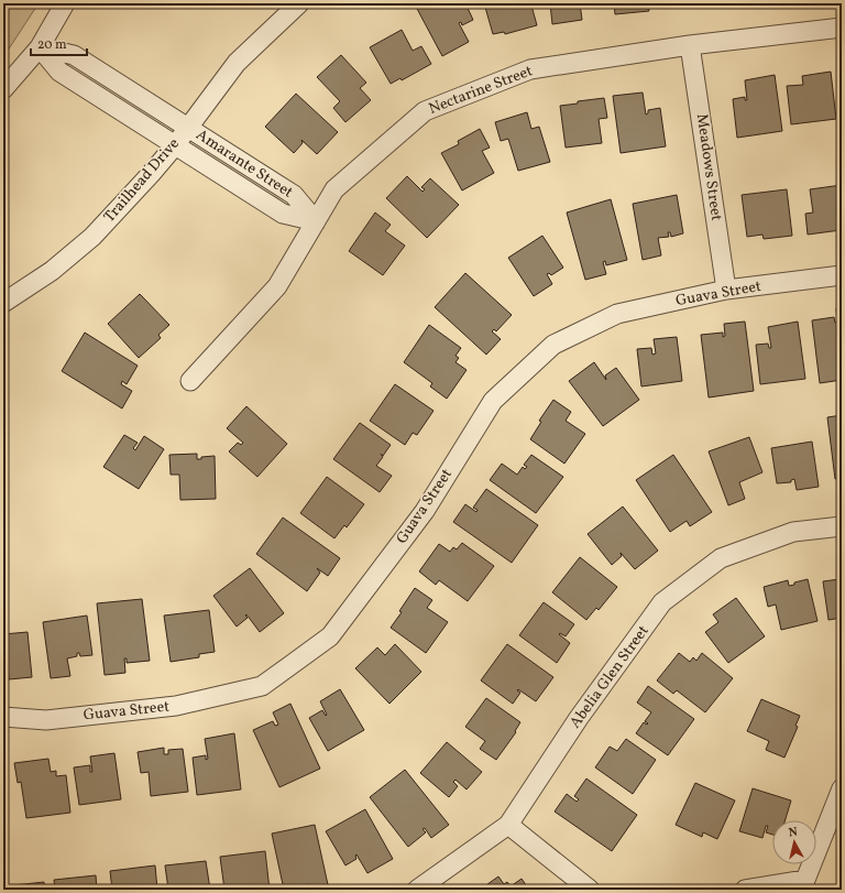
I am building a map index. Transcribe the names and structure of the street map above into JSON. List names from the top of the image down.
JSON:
{
  "streets": {
    "street": [
      "Nectarine Street",
      "Amarante Street",
      "Meadows Street",
      "Trailhead Drive",
      "Guava Street",
      "Abelia Glen Street"
    ]
  },
  "crossings": [
    ["Nectarine Street", "Amarante Street"],
    ["Nectarine Street", "Meadows Street"],
    ["Amarante Street", "Trailhead Drive"],
    ["Meadows Street", "Guava Street"]
  ],
  "scale_bar": "20 m",
  "north": "top"
}
